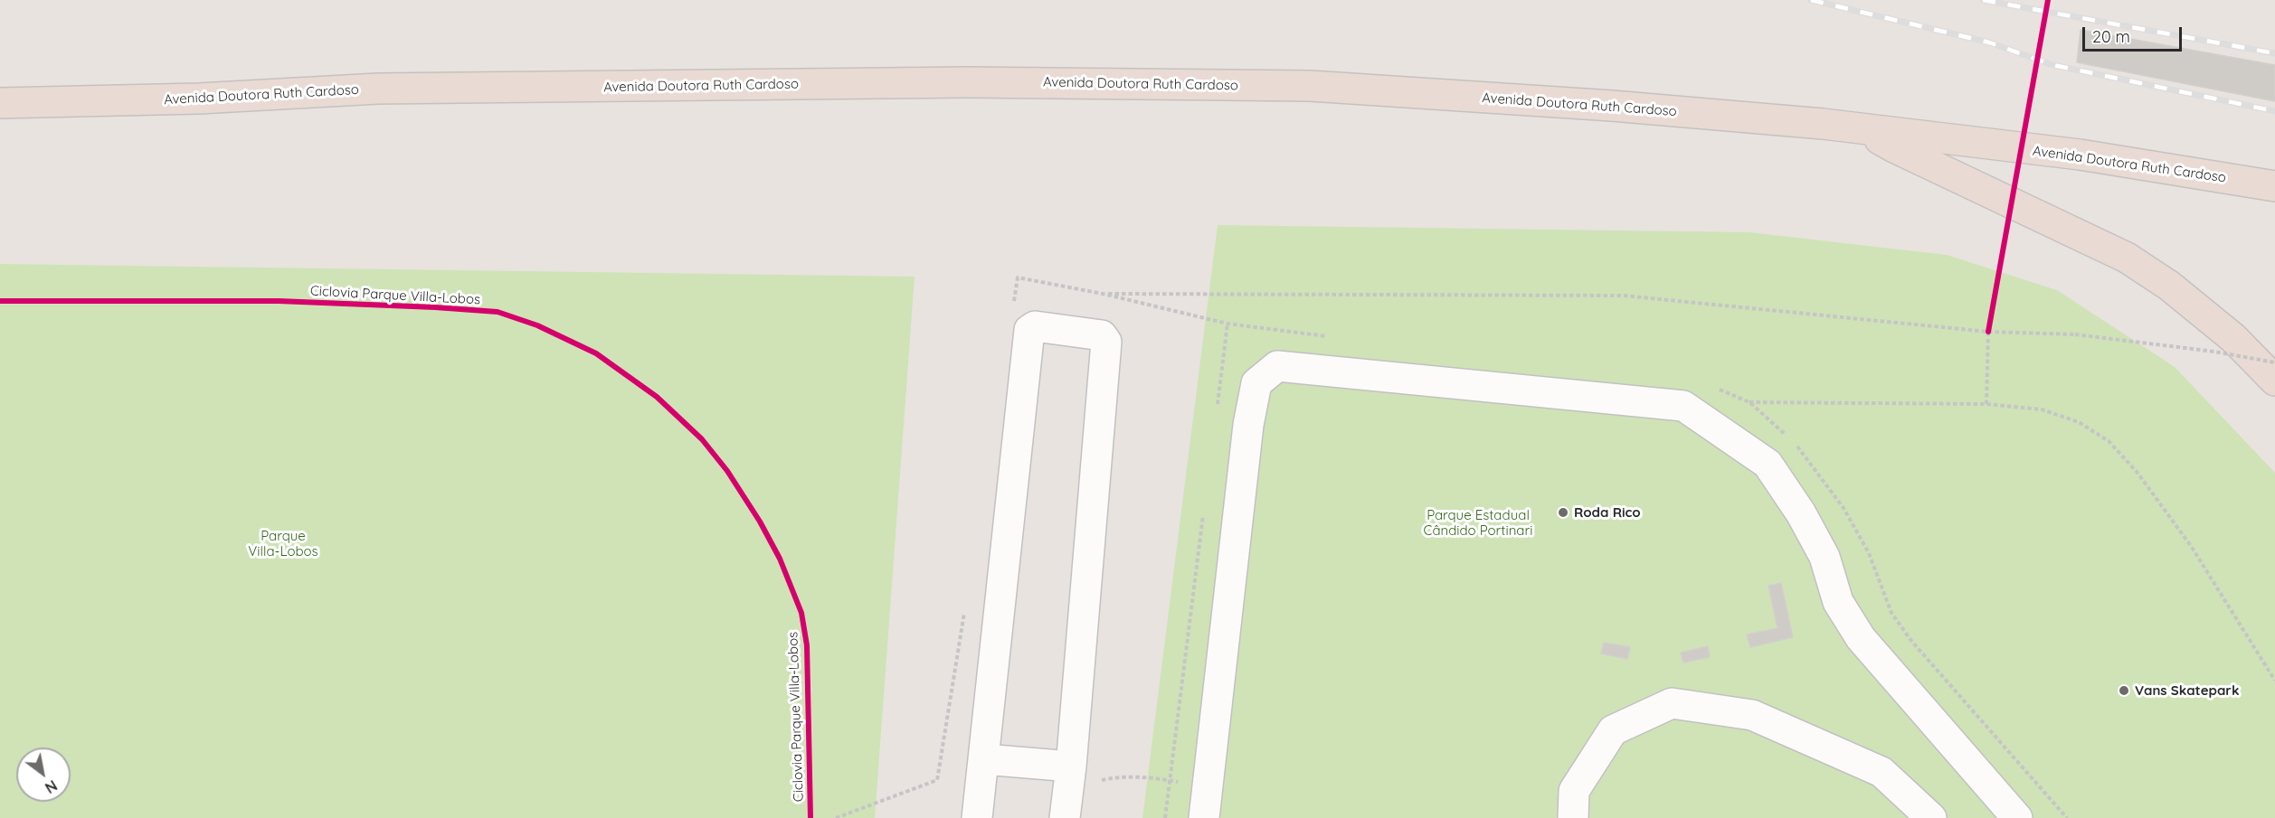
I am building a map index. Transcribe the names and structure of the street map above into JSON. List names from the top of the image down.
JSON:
{
  "streets": {
    "highway": ["Avenida Doutora Ruth Cardoso"],
    "cycle path": ["Ciclovia Parque Villa-Lobos"]
  },
  "parks": ["Parque Estadual Cândido Portinari", "Parque Villa-Lobos"],
  "places": ["Roda Rico", "Vans Skatepark"],
  "scale_bar": "20 m",
  "north": "bottom right"
}
